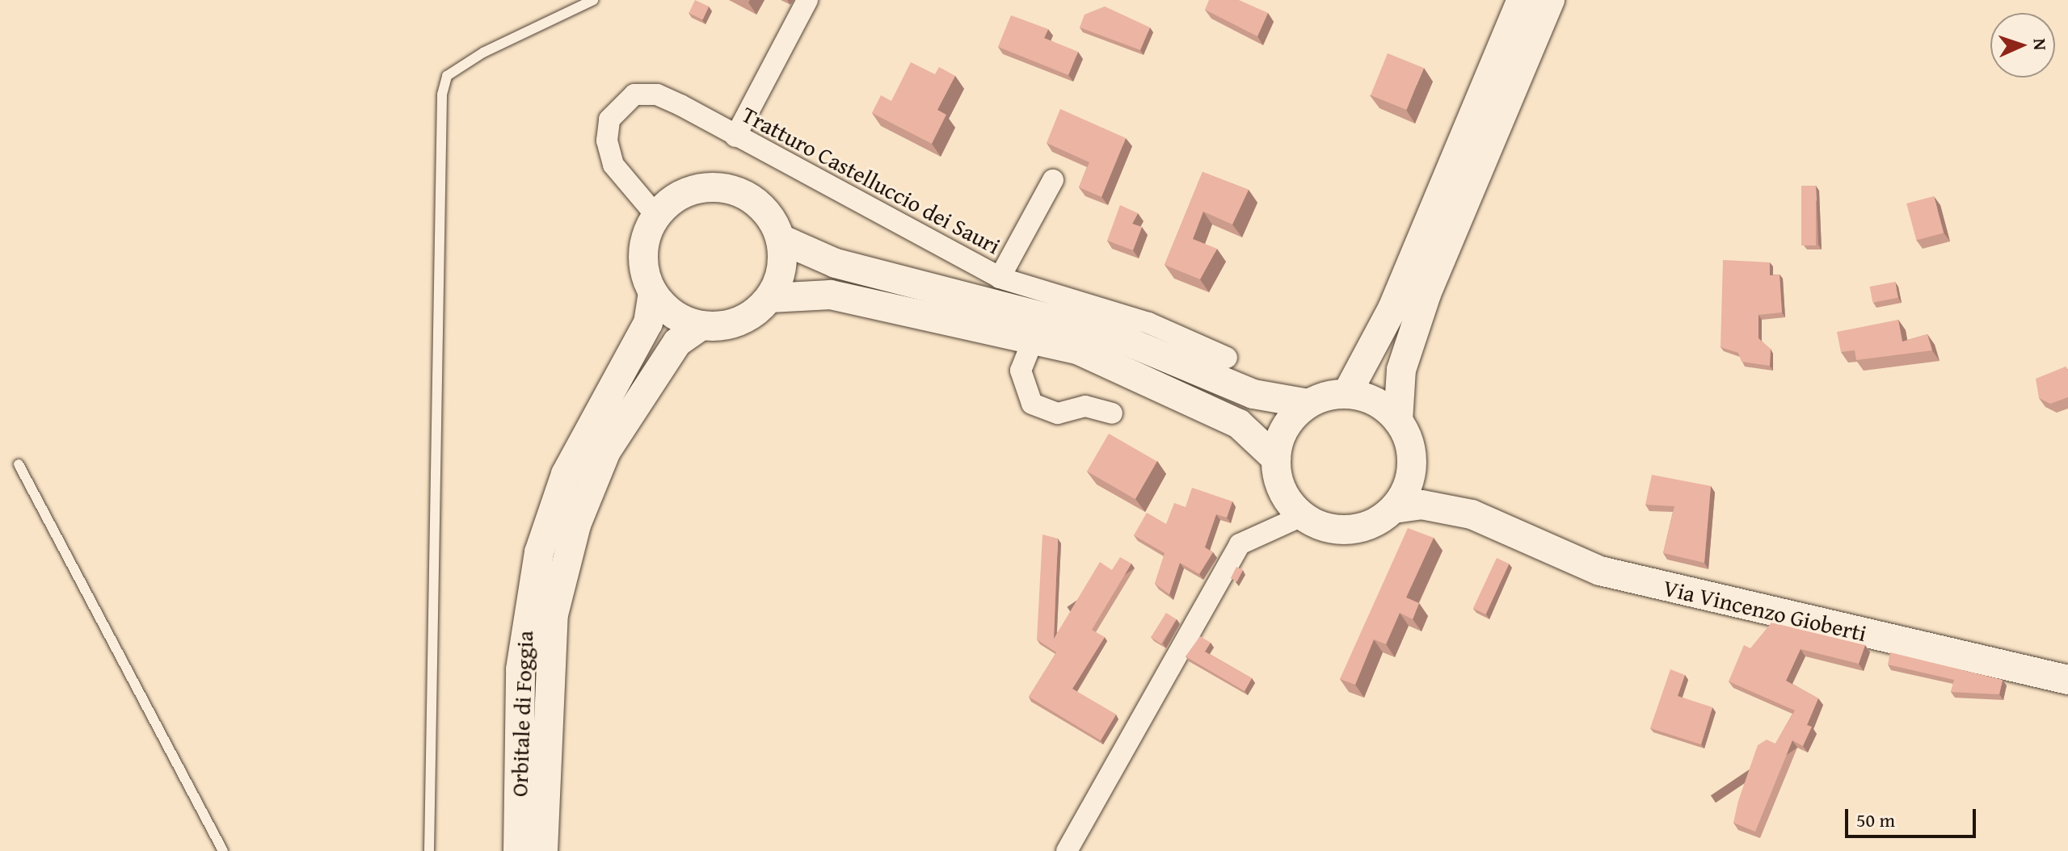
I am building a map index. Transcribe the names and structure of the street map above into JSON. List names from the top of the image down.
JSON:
{
  "streets": {
    "main road": ["Via Vincenzo Gioberti", "Orbitale di Foggia"],
    "street": ["Tratturo Castelluccio dei Sauri"]
  },
  "crossings": [
    ["Tratturo Castelluccio dei Sauri", "Orbitale di Foggia"]
  ],
  "scale_bar": "50 m",
  "north": "right"
}
